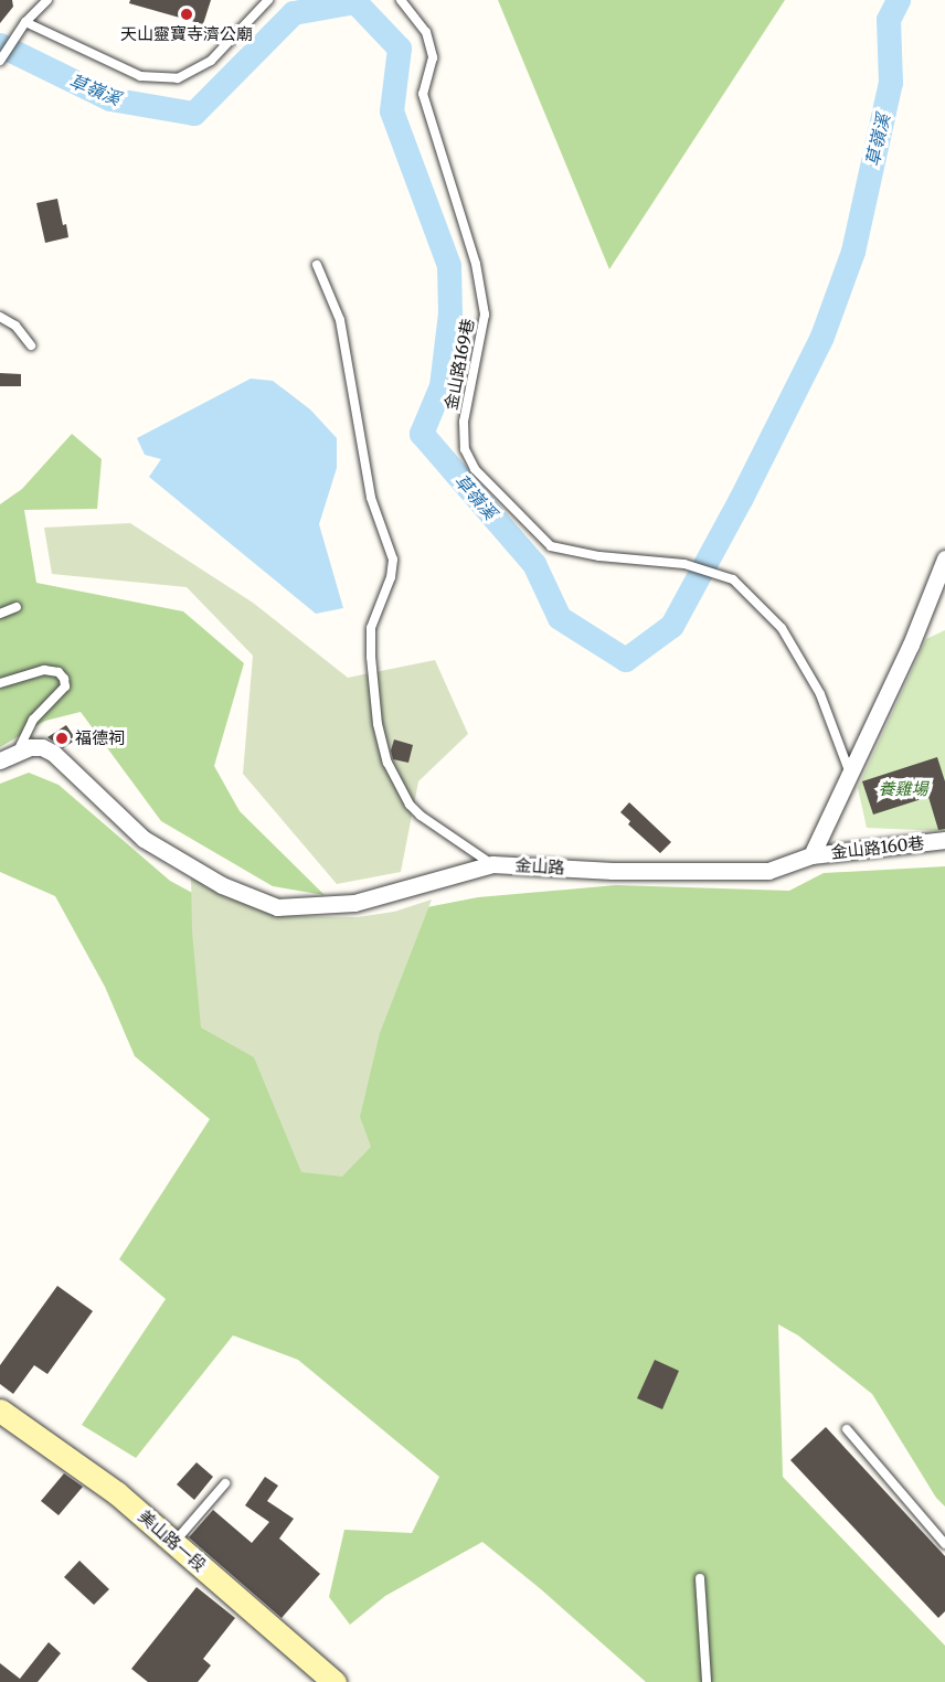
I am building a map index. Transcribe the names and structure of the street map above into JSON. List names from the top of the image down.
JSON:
{
  "streets": {
    "street": ["金山路160巷", "金山路", "美山路一段"],
    "lane": ["金山路169巷"]
  },
  "crossings": [
    ["金山路160巷", "金山路"]
  ],
  "water": ["草嶺溪"],
  "parks": ["養雞場"],
  "places": ["天山靈寶寺濟公廟", "福德祠"]
}
